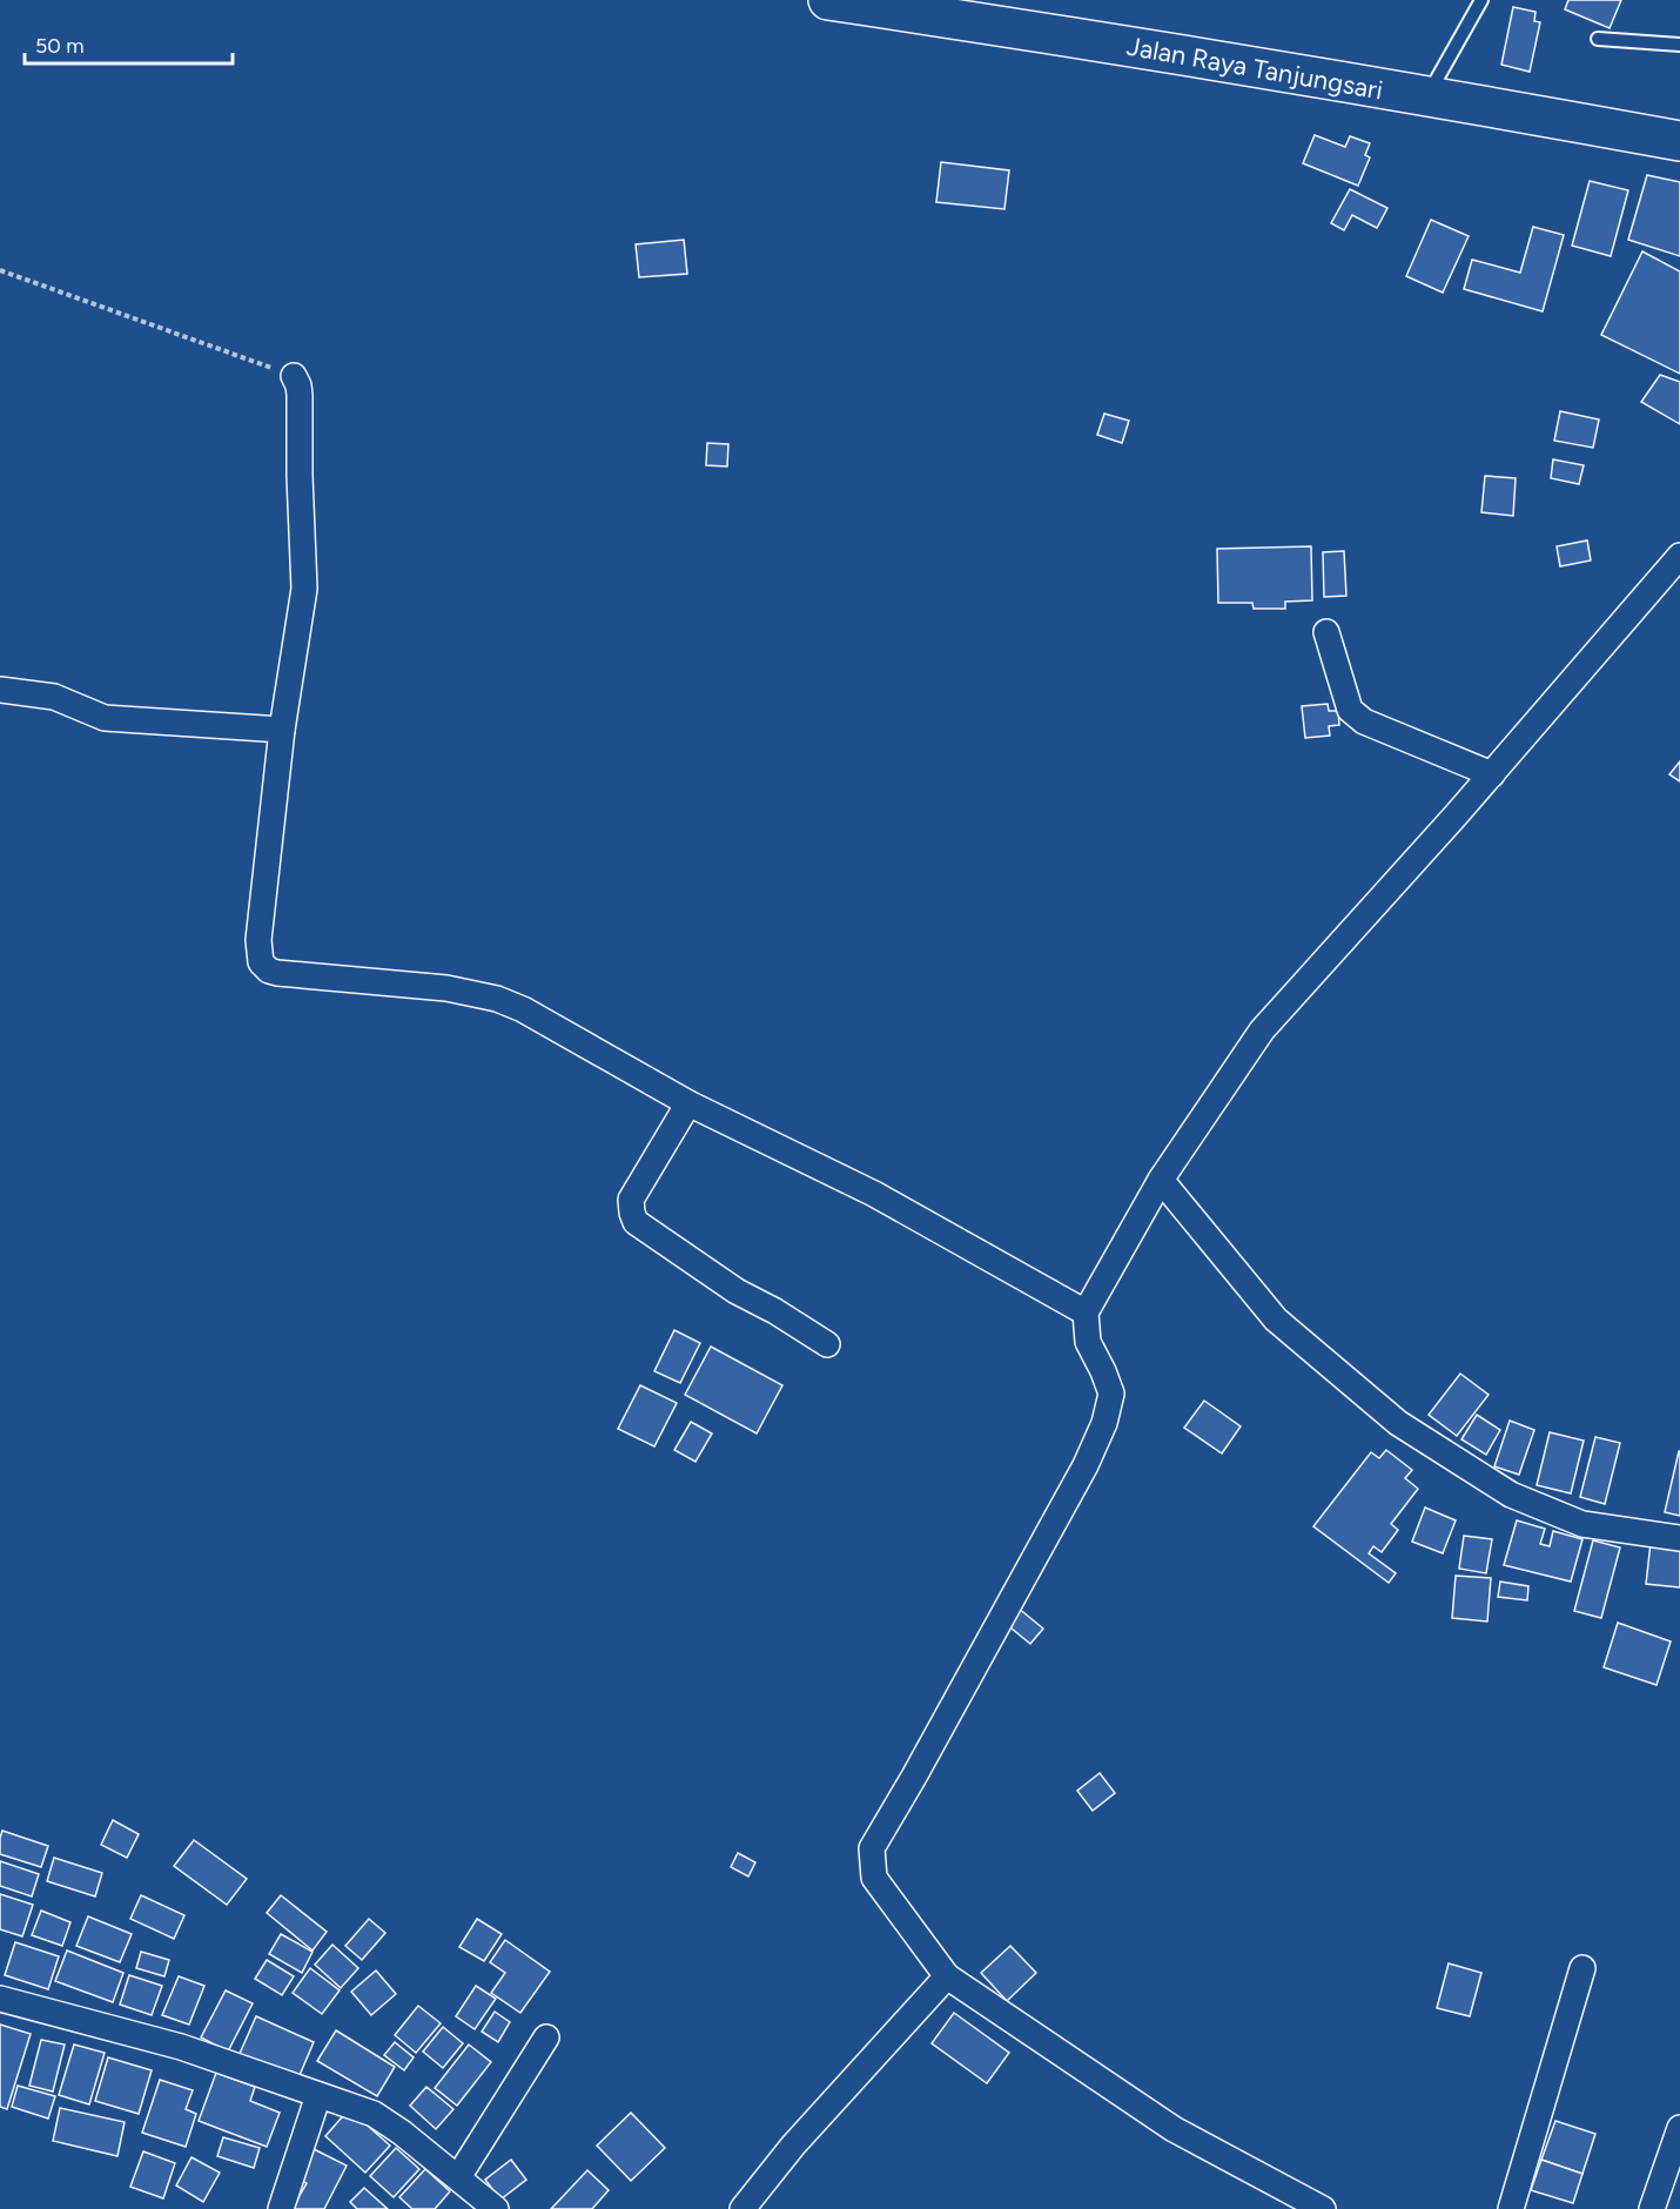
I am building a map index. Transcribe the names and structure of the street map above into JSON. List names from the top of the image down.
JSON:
{
  "streets": {
    "highway": ["Jalan Raya Tanjungsari"]
  },
  "scale_bar": "50 m"
}
